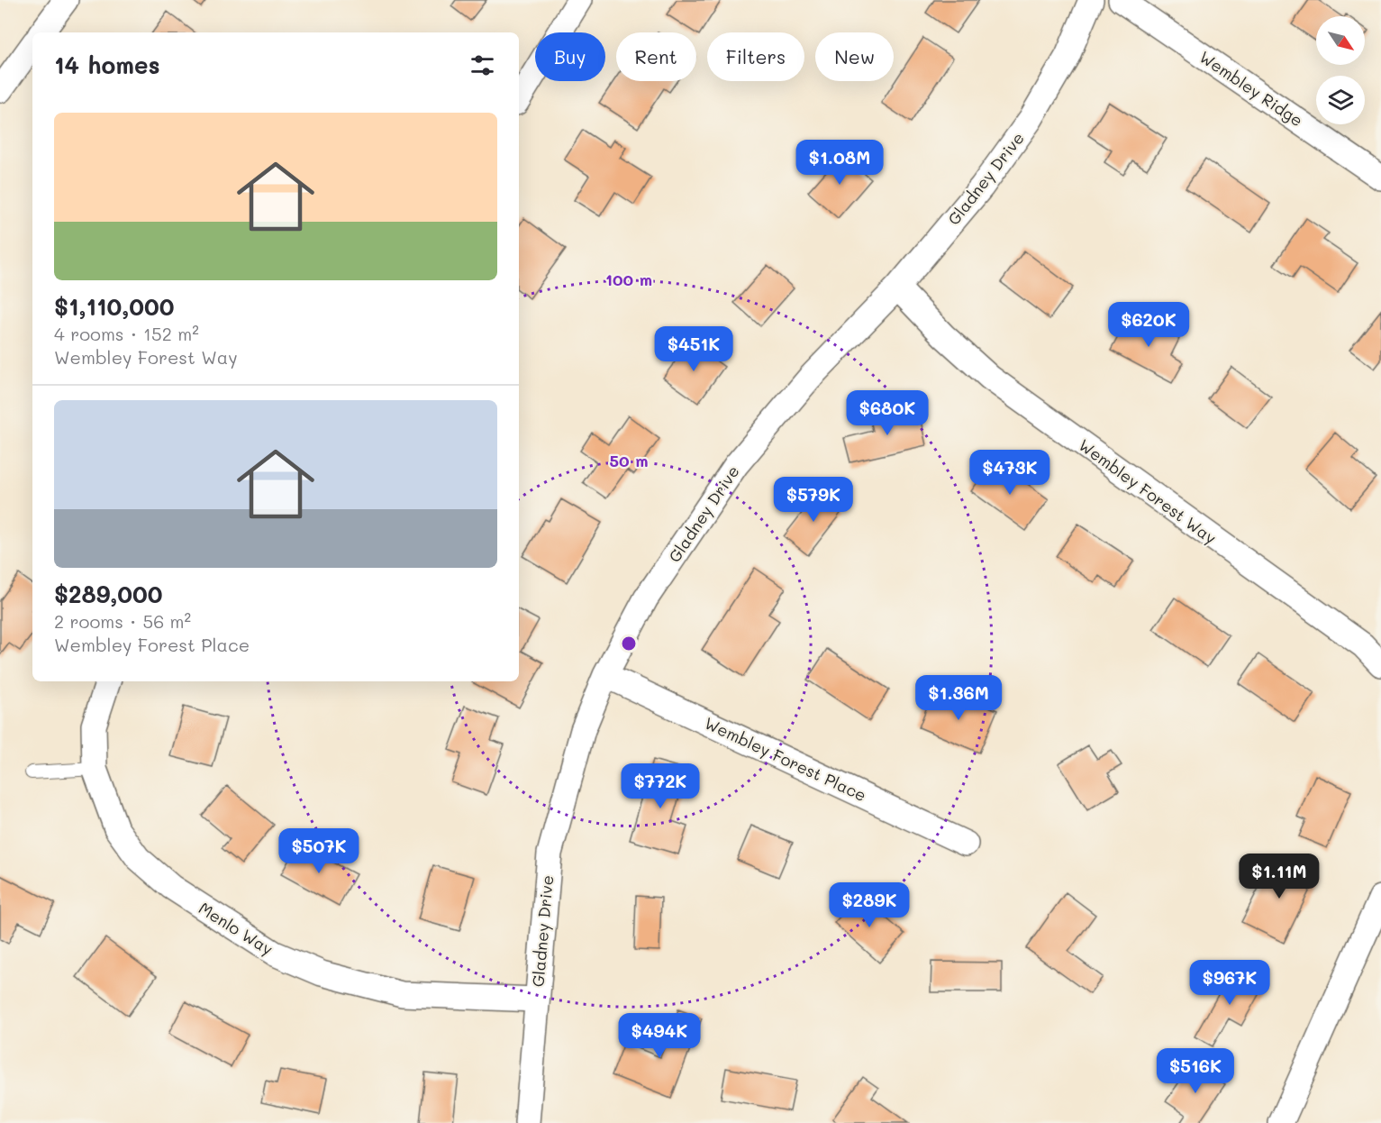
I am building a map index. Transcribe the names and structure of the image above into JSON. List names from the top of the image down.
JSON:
{
  "streets": {
    "street": [
      "Wembley Ridge",
      "Gladney Drive",
      "Wembley Forest Way",
      "Wembley Forest Place",
      "Menlo Way"
    ]
  },
  "crossings": [
    ["Gladney Drive", "Wembley Forest Way"],
    ["Gladney Drive", "Wembley Forest Place"],
    ["Gladney Drive", "Menlo Way"]
  ],
  "north": "bottom right",
  "page": {
    "chip": [
      "Buy",
      "Rent",
      "Filters",
      "New"
    ],
    "heading": "14 homes",
    "list": [
      {
        "name": "$1,110,000",
        "note": "4 rooms · 152 m² · Wembley Forest Way"
      },
      {
        "name": "$289,000",
        "note": "2 rooms · 56 m² · Wembley Forest Place"
      }
    ],
    "price": [
      "$1.08M",
      "$620K",
      "$451K",
      "$680K",
      "$473K",
      "$579K",
      "$1.36M",
      "$772K",
      "$507K",
      "$1.11M",
      "$289K",
      "$967K",
      "$494K",
      "$516K"
    ]
  },
  "rings": ["100 m", "50 m"]
}
